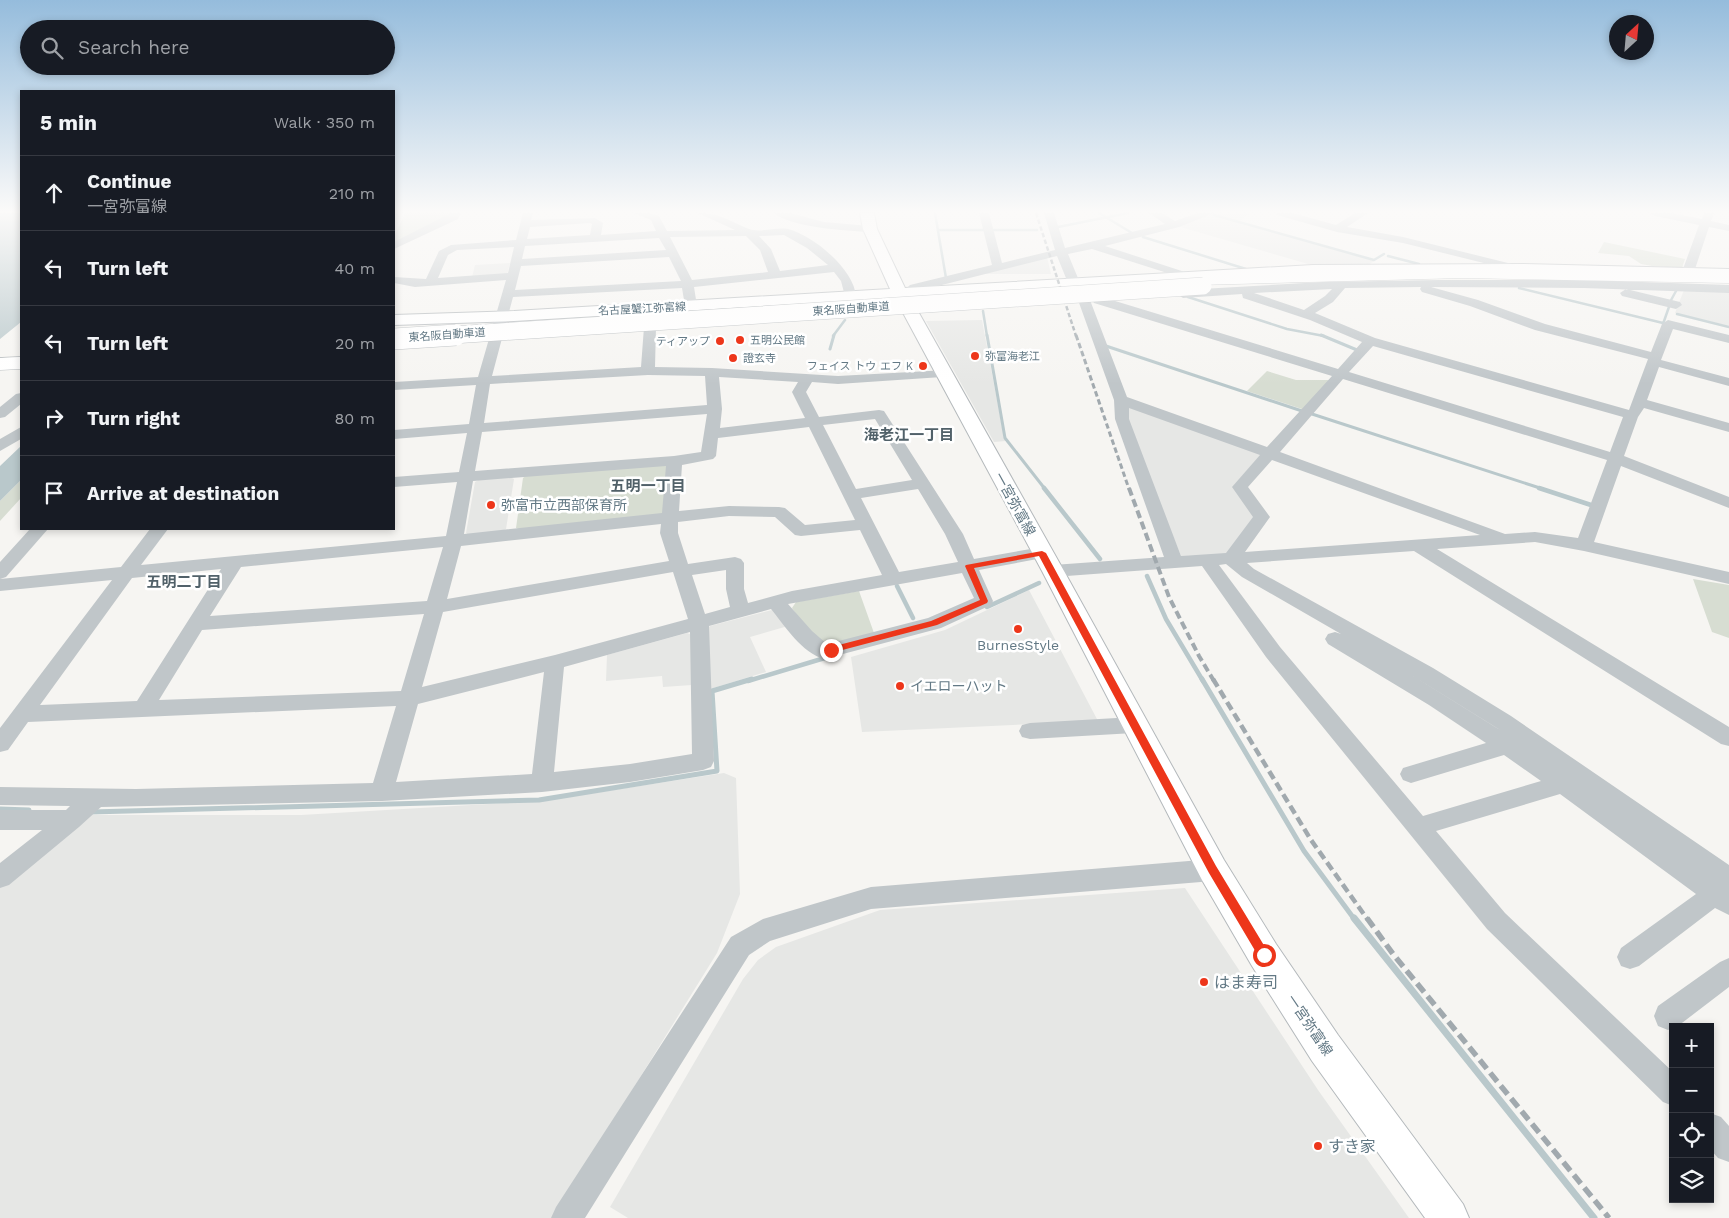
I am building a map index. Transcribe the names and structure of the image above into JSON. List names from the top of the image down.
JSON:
{
  "streets": {
    "highway": ["東名阪自動車道"],
    "main road": ["名古屋蟹江弥富線", "一宮弥富線"]
  },
  "crossings": [
    ["名古屋蟹江弥富線", "一宮弥富線"]
  ],
  "districts": ["海老江一丁目", "五明一丁目", "五明二丁目"],
  "places": [
    "五明公民館",
    "ティアップ",
    "弥富海老江",
    "證玄寺",
    "フェイス トウ エフ K",
    "弥富市立西部保育所",
    "BurnesStyle",
    "イエローハット",
    "はま寿司",
    "すき家"
  ],
  "north": "top right",
  "page": {
    "search": "Search here",
    "heading": ["5 min", "Walk · 350 m"],
    "list": [
      ["Continue", "一宮弥富線", "210 m"],
      ["Turn left", "40 m"],
      ["Turn left", "20 m"],
      ["Turn right", "80 m"],
      "Arrive at destination"
    ],
    "map_buttons": ["+", "−"]
  }
}
